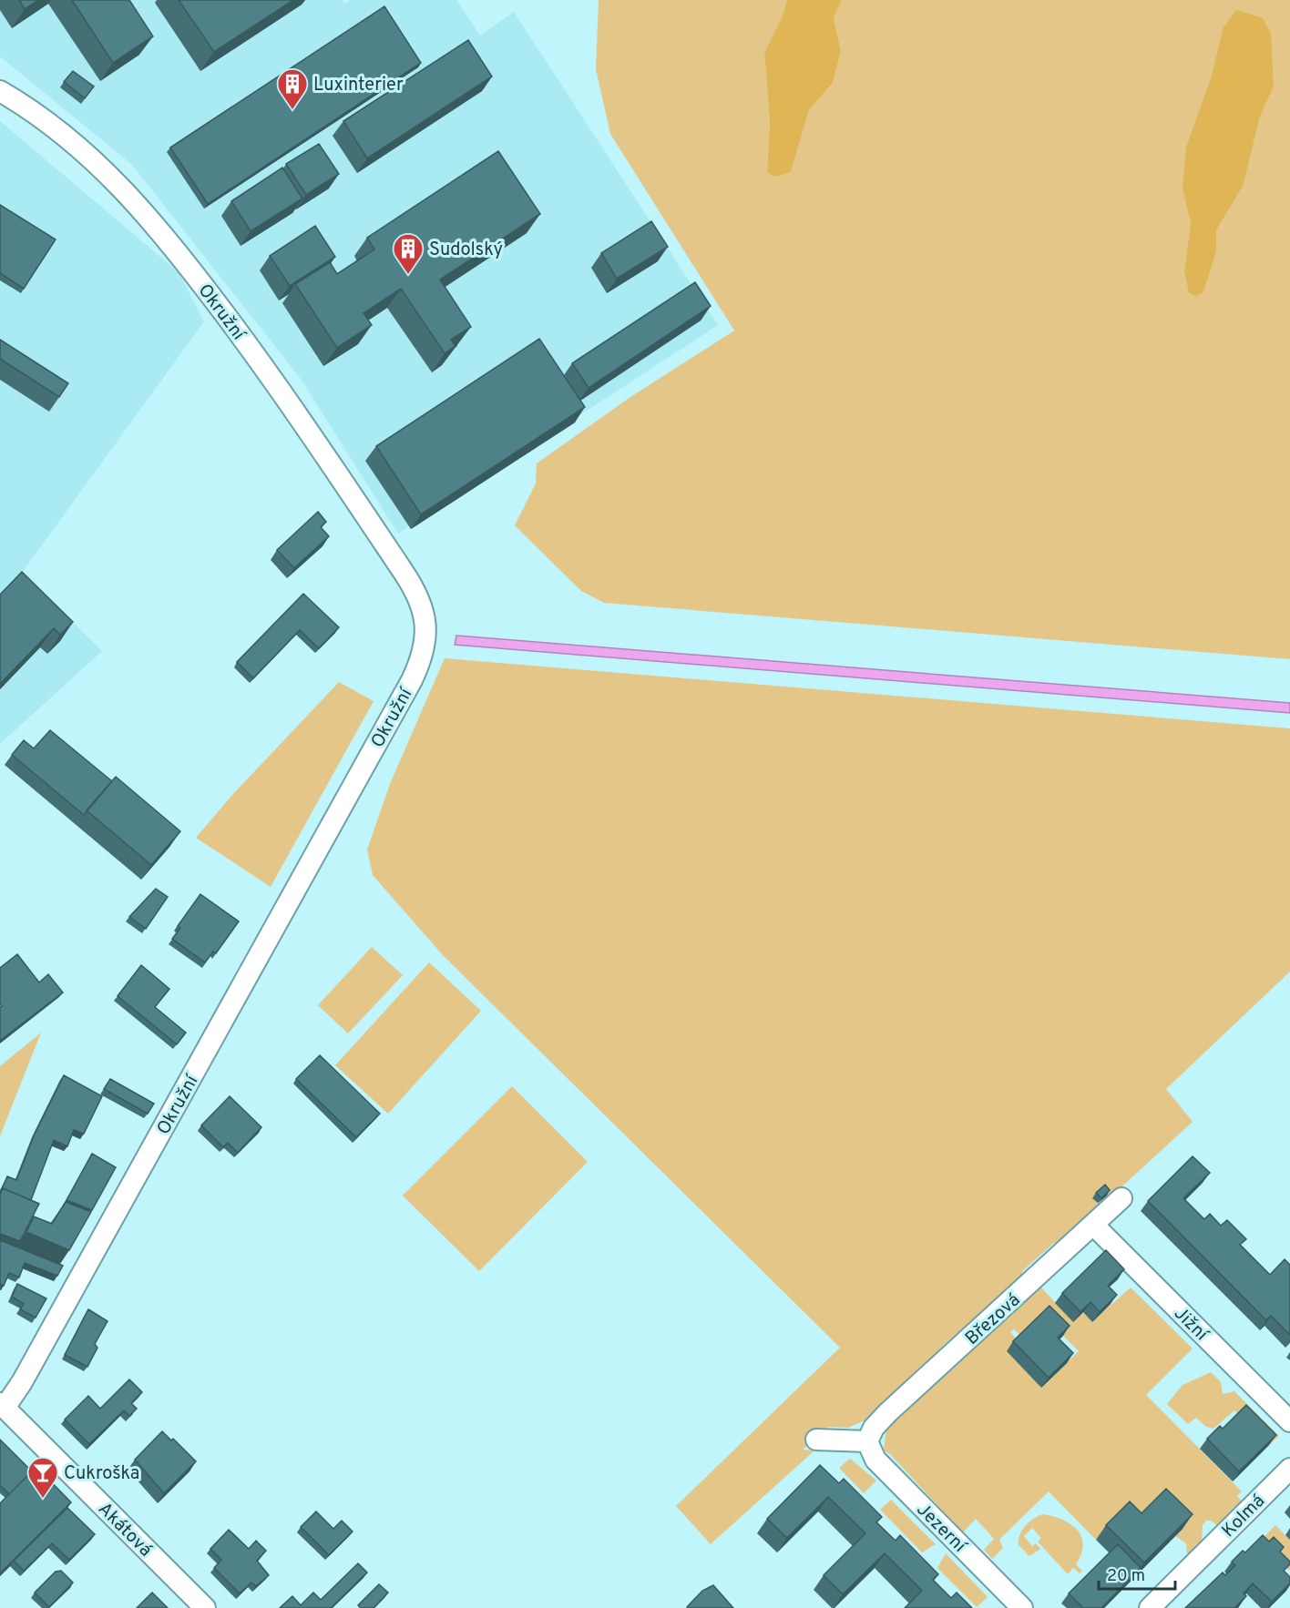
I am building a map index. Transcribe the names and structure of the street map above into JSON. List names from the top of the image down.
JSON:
{
  "streets": {
    "street": [
      "Okružní",
      "Březová",
      "Jižní",
      "Kolmá",
      "Jezerní",
      "Akátová"
    ]
  },
  "crossings": [
    ["Okružní", "Akátová"],
    ["Březová", "Jižní"],
    ["Březová", "Jezerní"]
  ],
  "places": {
    "building": ["Luxinterier", "Sudolský"],
    "bar": ["Cukroška"]
  },
  "scale_bar": "20 m"
}
